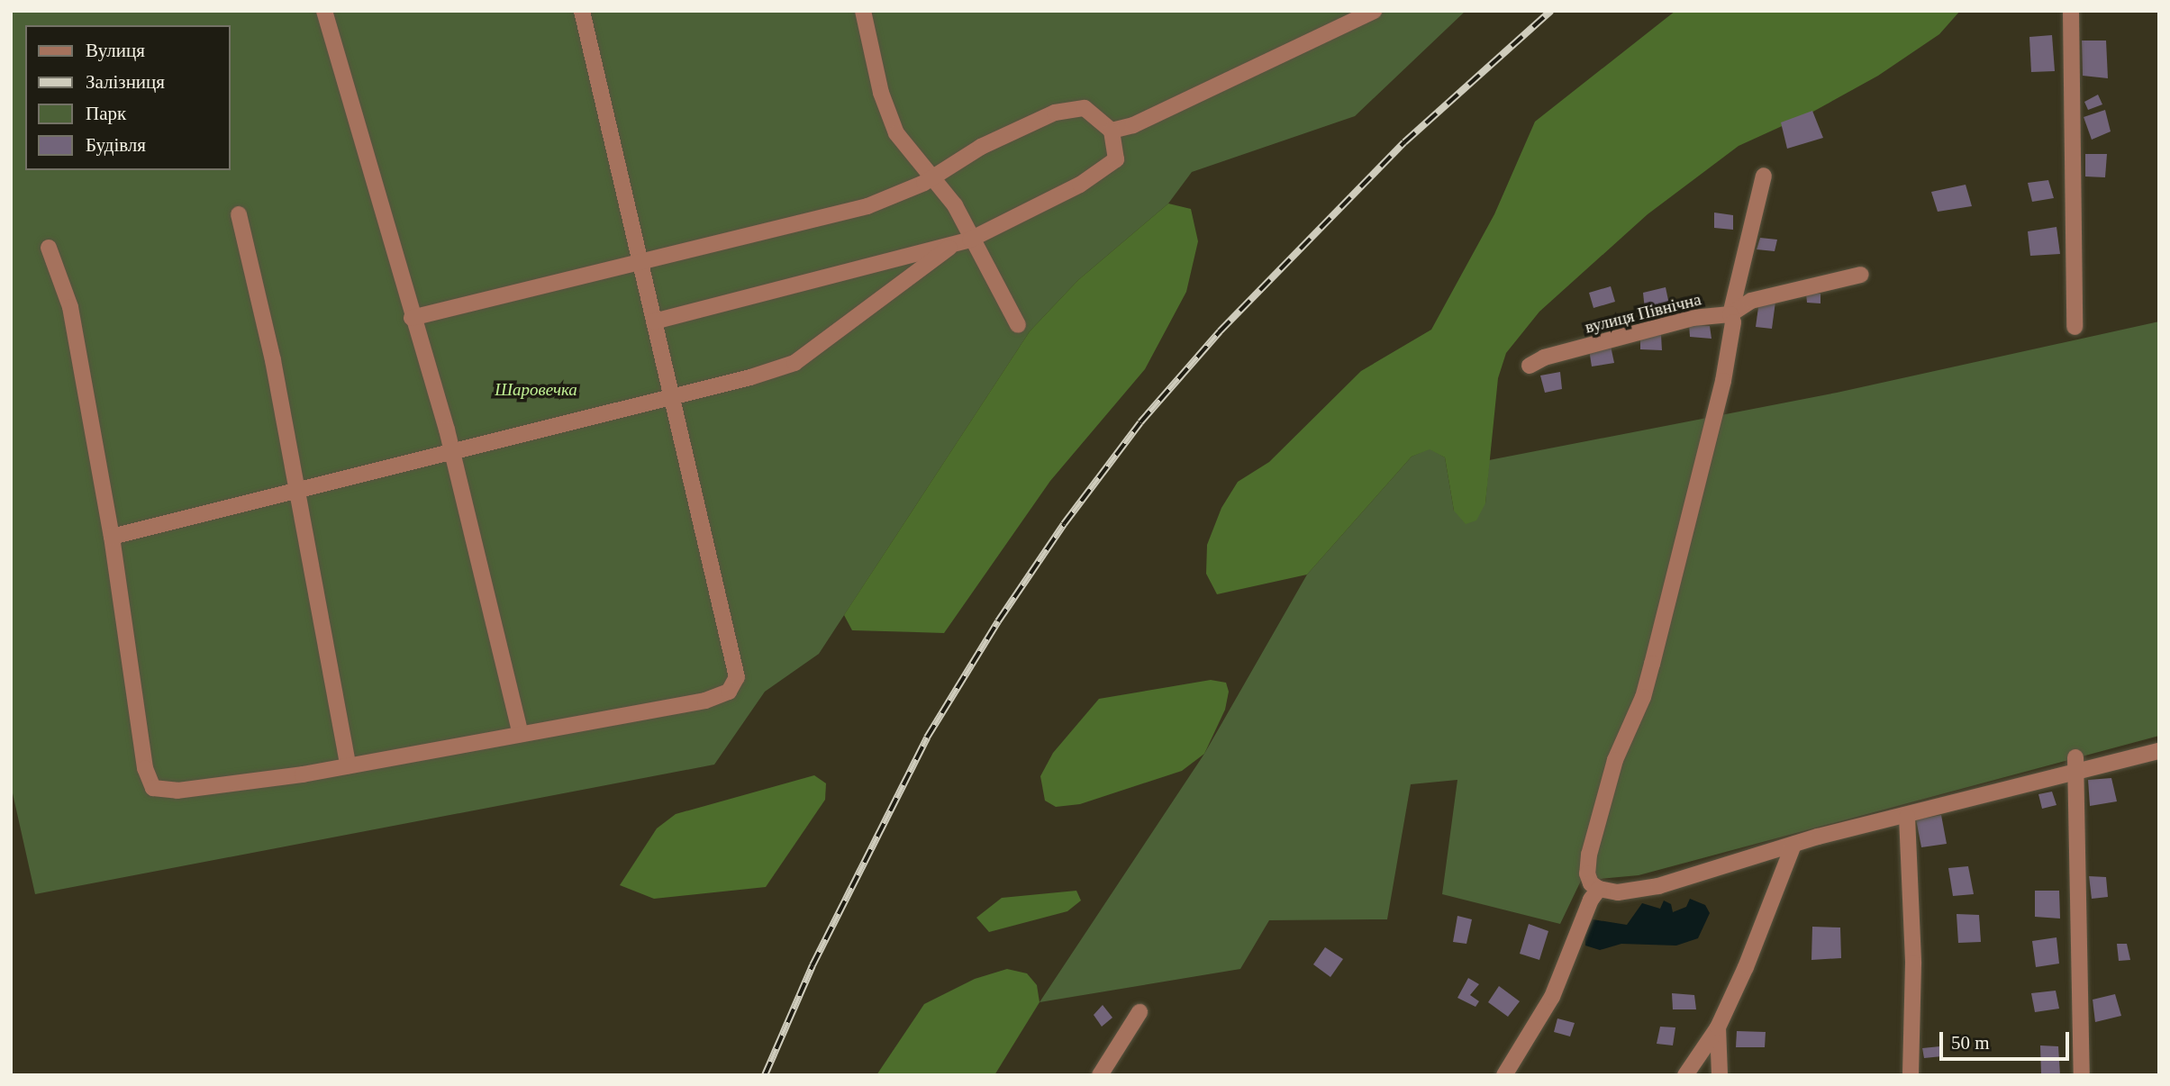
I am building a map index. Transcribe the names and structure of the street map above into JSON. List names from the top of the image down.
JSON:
{
  "streets": {
    "street": ["вулиця Північна"]
  },
  "parks": ["Шаровечка"],
  "legend": [
    "Вулиця",
    "Залізниця",
    "Парк",
    "Будівля"
  ],
  "scale_bar": "50 m"
}
